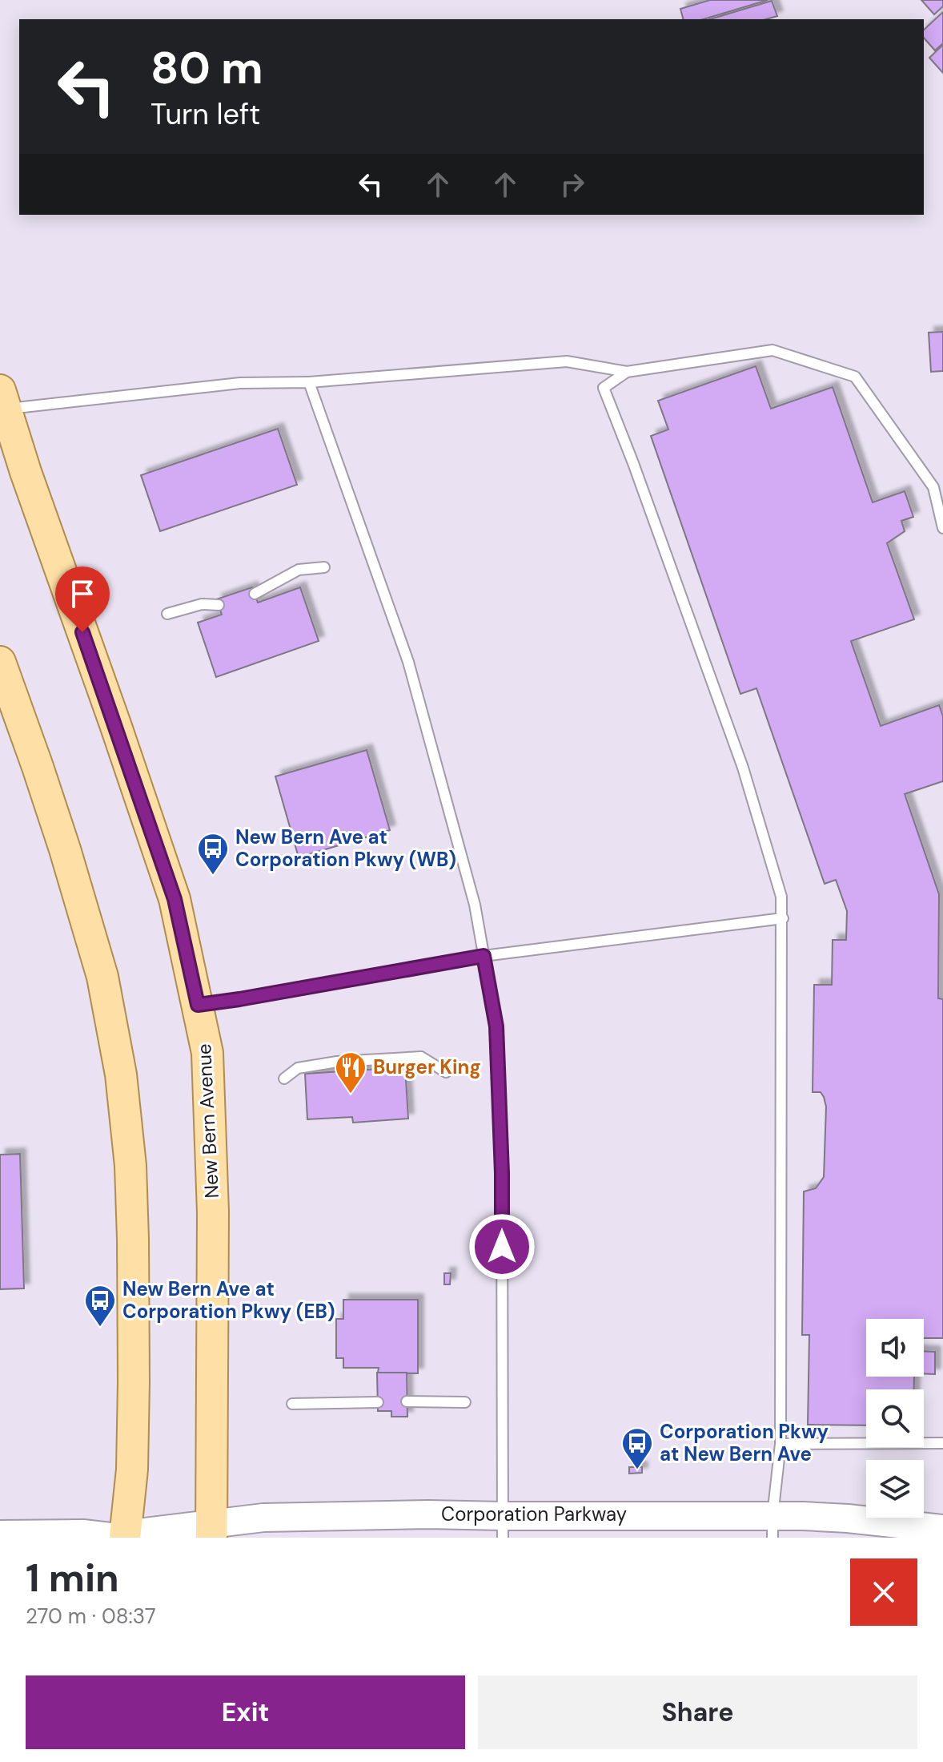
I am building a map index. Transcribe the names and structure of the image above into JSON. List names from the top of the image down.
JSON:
{
  "streets": {
    "main road": ["New Bern Avenue", "Corporation Parkway"]
  },
  "crossings": [
    ["New Bern Avenue", "Corporation Parkway"]
  ],
  "places": {
    "bus stop": ["New Bern Ave at Corporation Pkwy (WB)", "New Bern Ave at Corporation Pkwy (EB)", "Corporation Pkwy at New Bern Ave"],
    "restaurant": ["Burger King"]
  },
  "page": {
    "turn": ["80 m", "Turn left"],
    "heading": ["1 min", "270 m · 08:37"],
    "buttons": ["Exit", "Share"]
  }
}
